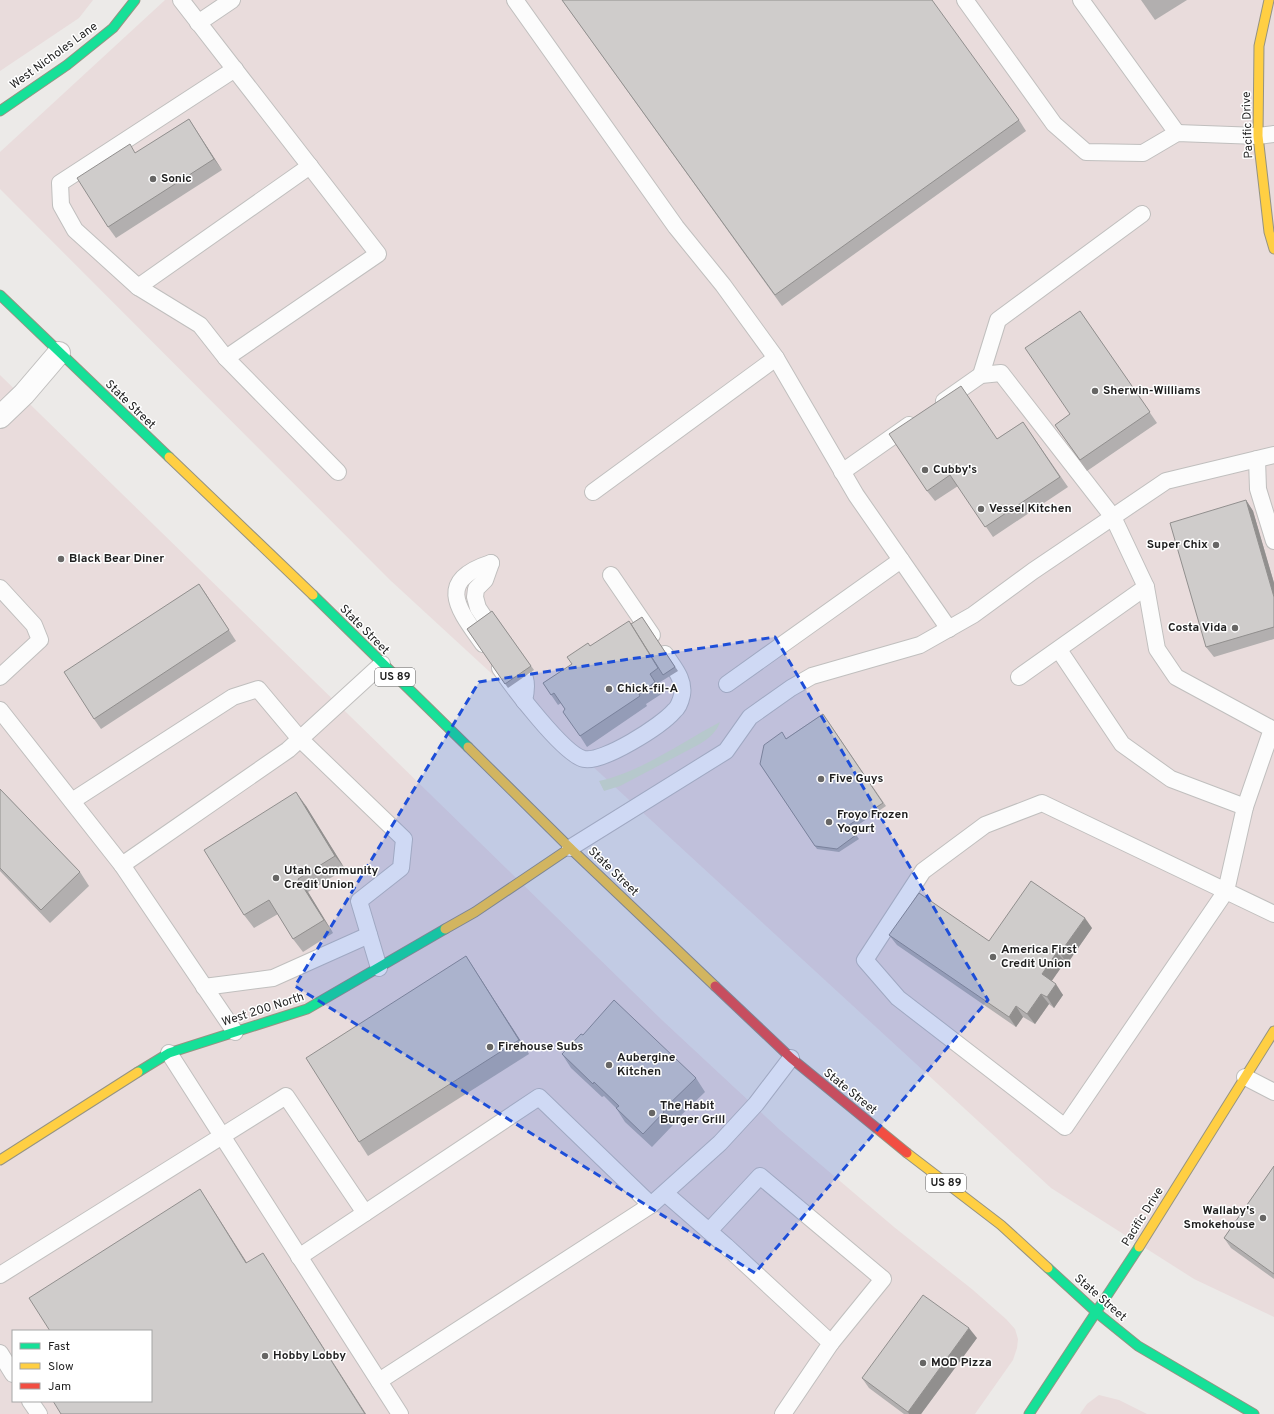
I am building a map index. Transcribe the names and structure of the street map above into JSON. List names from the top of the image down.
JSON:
{
  "streets": {
    "main road": [
      "West Nicholes Lane",
      "Pacific Drive",
      "State Street",
      "US 89",
      "West 200 North"
    ]
  },
  "crossings": [
    ["Pacific Drive", "State Street"],
    ["State Street", "West 200 North"]
  ],
  "places": [
    "Sonic",
    "Sherwin-Williams",
    "Cubby's",
    "Vessel Kitchen",
    "Super Chix",
    "Black Bear Diner",
    "Costa Vida",
    "Chick-fil-A",
    "Five Guys",
    "Froyo Frozen Yogurt",
    "Utah Community Credit Union",
    "America First Credit Union",
    "Firehouse Subs",
    "Aubergine Kitchen",
    "The Habit Burger Grill",
    "Wallaby's Smokehouse",
    "Hobby Lobby",
    "MOD Pizza"
  ],
  "legend": ["Fast", "Slow", "Jam"]
}
